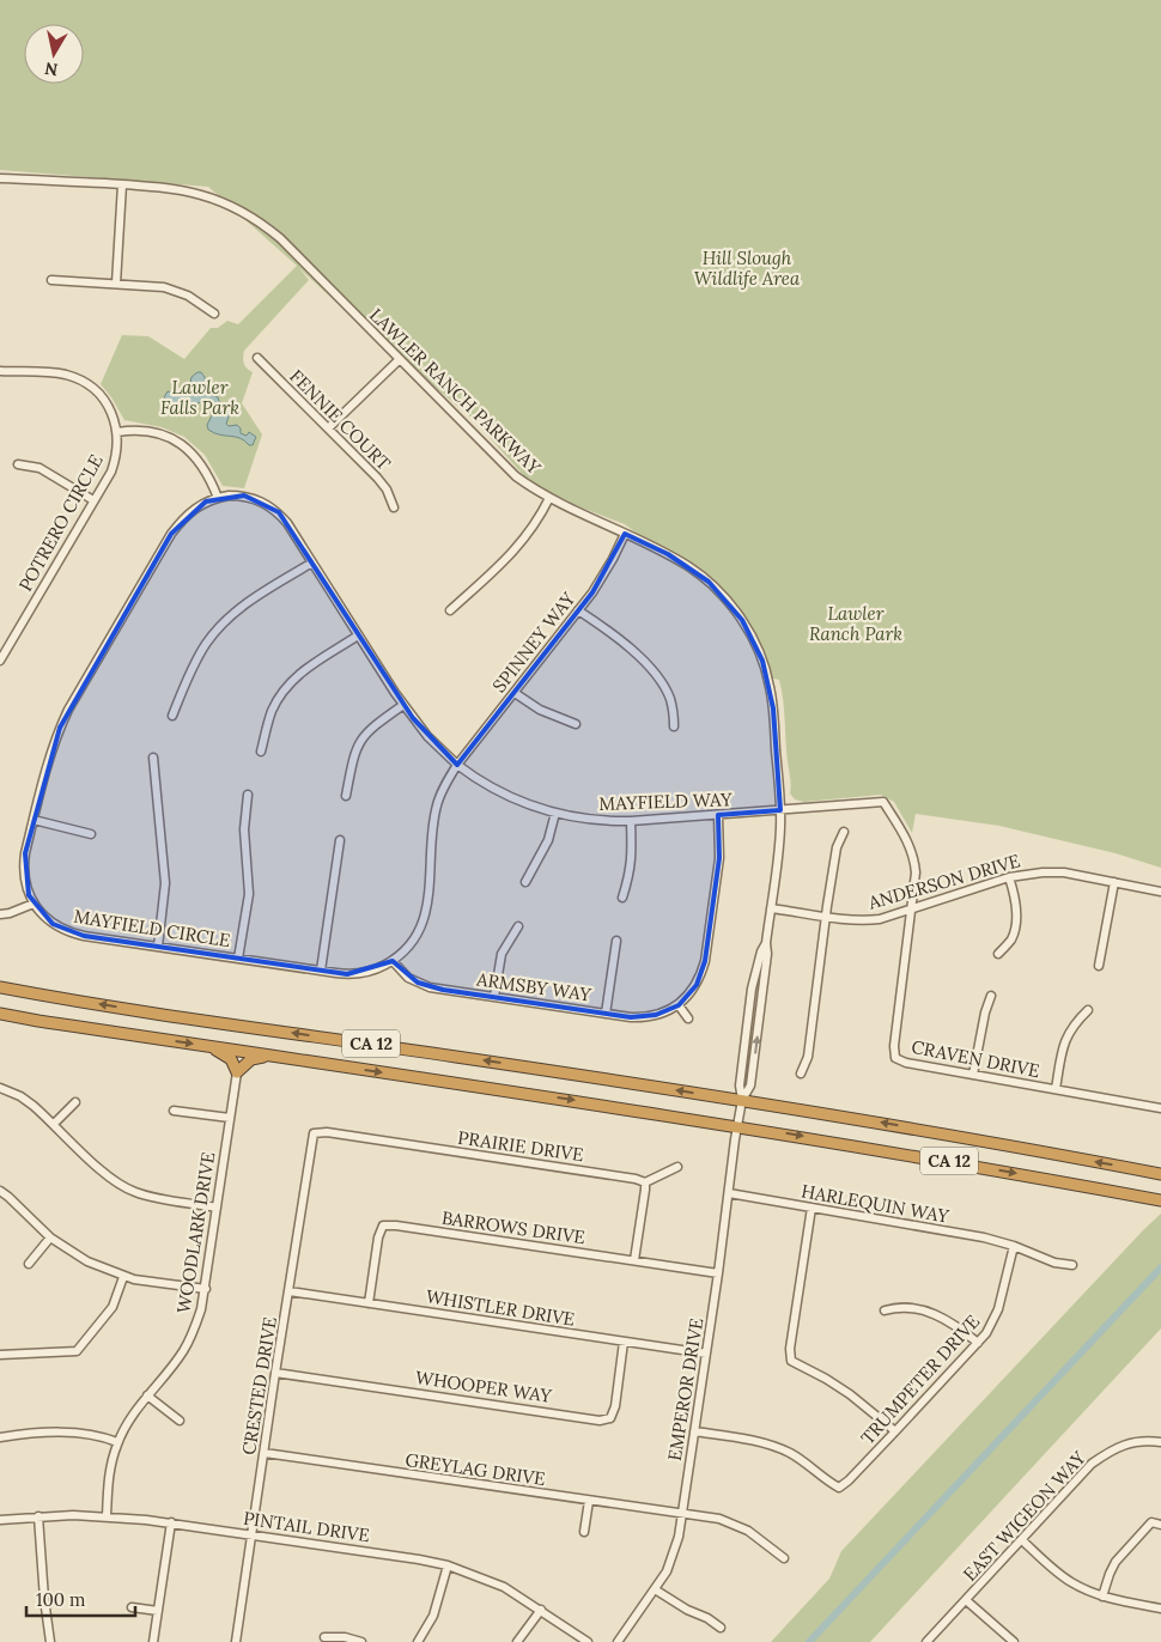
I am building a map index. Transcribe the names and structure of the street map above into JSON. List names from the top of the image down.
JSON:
{
  "streets": {
    "highway": ["CA 12"],
    "street": [
      "LAWLER RANCH PARKWAY",
      "FENNIE COURT",
      "POTRERO CIRCLE",
      "SPINNEY WAY",
      "MAYFIELD WAY",
      "ANDERSON DRIVE",
      "MAYFIELD CIRCLE",
      "ARMSBY WAY",
      "CRAVEN DRIVE",
      "PRAIRIE DRIVE",
      "HARLEQUIN WAY",
      "BARROWS DRIVE",
      "WOODLARK DRIVE",
      "WHISTLER DRIVE",
      "TRUMPETER DRIVE",
      "CRESTED DRIVE",
      "WHOOPER WAY",
      "EMPEROR DRIVE",
      "GREYLAG DRIVE",
      "EAST WIGEON WAY",
      "PINTAIL DRIVE"
    ]
  },
  "crossings": [
    ["LAWLER RANCH PARKWAY", "SPINNEY WAY"],
    ["LAWLER RANCH PARKWAY", "MAYFIELD WAY"],
    ["LAWLER RANCH PARKWAY", "ANDERSON DRIVE"],
    ["LAWLER RANCH PARKWAY", "CA 12"],
    ["LAWLER RANCH PARKWAY", "EMPEROR DRIVE"],
    ["SPINNEY WAY", "MAYFIELD WAY"],
    ["SPINNEY WAY", "MAYFIELD CIRCLE"],
    ["MAYFIELD WAY", "ANDERSON DRIVE"],
    ["MAYFIELD WAY", "MAYFIELD CIRCLE"],
    ["MAYFIELD WAY", "CRAVEN DRIVE"],
    ["ANDERSON DRIVE", "CRAVEN DRIVE"],
    ["MAYFIELD CIRCLE", "ARMSBY WAY"],
    ["CA 12", "EMPEROR DRIVE"],
    ["PRAIRIE DRIVE", "CRESTED DRIVE"],
    ["HARLEQUIN WAY", "TRUMPETER DRIVE"],
    ["HARLEQUIN WAY", "EMPEROR DRIVE"],
    ["BARROWS DRIVE", "WHISTLER DRIVE"],
    ["BARROWS DRIVE", "EMPEROR DRIVE"],
    ["WOODLARK DRIVE", "PINTAIL DRIVE"],
    ["WHISTLER DRIVE", "CRESTED DRIVE"],
    ["WHISTLER DRIVE", "WHOOPER WAY"],
    ["WHISTLER DRIVE", "EMPEROR DRIVE"],
    ["TRUMPETER DRIVE", "EMPEROR DRIVE"],
    ["CRESTED DRIVE", "WHOOPER WAY"],
    ["CRESTED DRIVE", "GREYLAG DRIVE"],
    ["CRESTED DRIVE", "PINTAIL DRIVE"],
    ["EMPEROR DRIVE", "GREYLAG DRIVE"]
  ],
  "parks": ["Hill Slough Wildlife Area", "Lawler Falls Park", "Lawler Ranch Park"],
  "scale_bar": "100 m",
  "north": "bottom"
}
